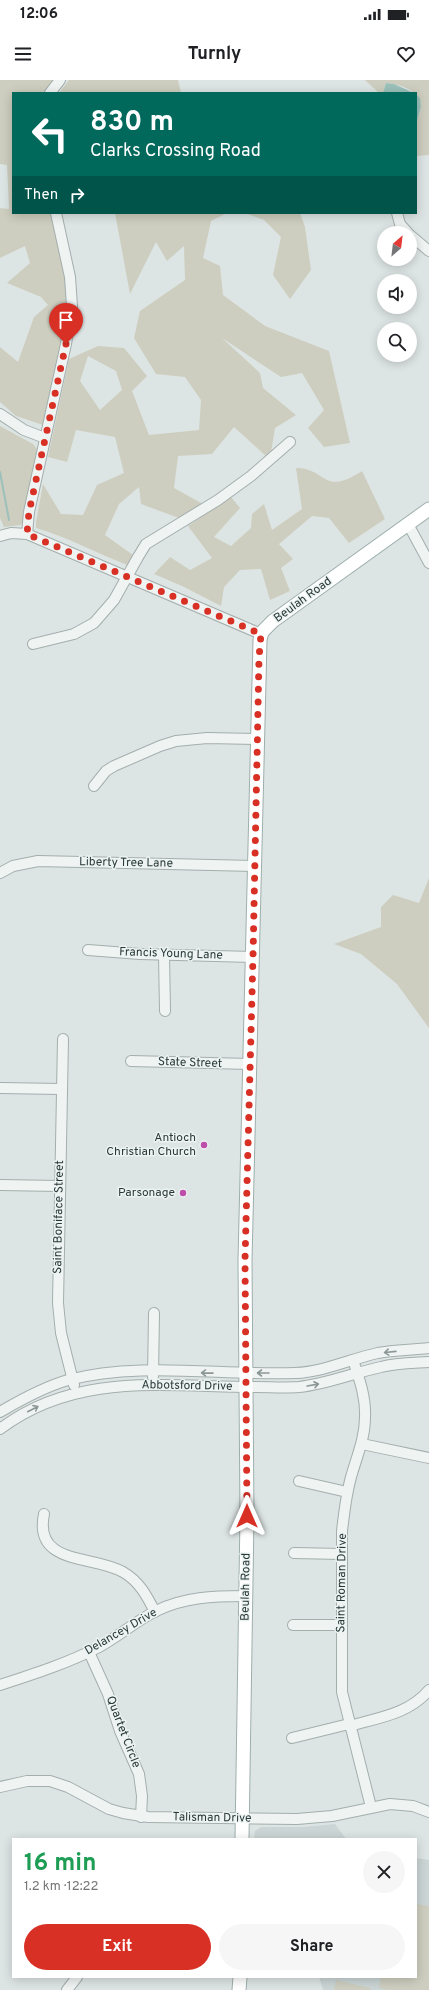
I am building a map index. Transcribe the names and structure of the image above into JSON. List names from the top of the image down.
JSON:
{
  "streets": {
    "main road": ["Beulah Road"],
    "street": [
      "Liberty Tree Lane",
      "Francis Young Lane",
      "State Street",
      "Saint Boniface Street",
      "Abbotsford Drive",
      "Saint Roman Drive",
      "Delancey Drive",
      "Quartet Circle",
      "Talisman Drive"
    ]
  },
  "crossings": [
    ["Beulah Road", "Liberty Tree Lane"],
    ["Beulah Road", "Francis Young Lane"],
    ["Beulah Road", "State Street"],
    ["Beulah Road", "Abbotsford Drive"],
    ["Beulah Road", "Delancey Drive"],
    ["Beulah Road", "Talisman Drive"],
    ["Saint Boniface Street", "Abbotsford Drive"],
    ["Abbotsford Drive", "Saint Roman Drive"],
    ["Saint Roman Drive", "Talisman Drive"],
    ["Delancey Drive", "Quartet Circle"],
    ["Quartet Circle", "Talisman Drive"]
  ],
  "places": ["Antioch Christian Church", "Parsonage"],
  "north": "top right",
  "page": {
    "status": "12:06",
    "header": "Turnly",
    "turn": ["830 m", "Clarks Crossing Road"],
    "then": "Then",
    "heading": ["16 min", "1.2 km · 12:22"],
    "buttons": ["Exit", "Share"]
  }
}
